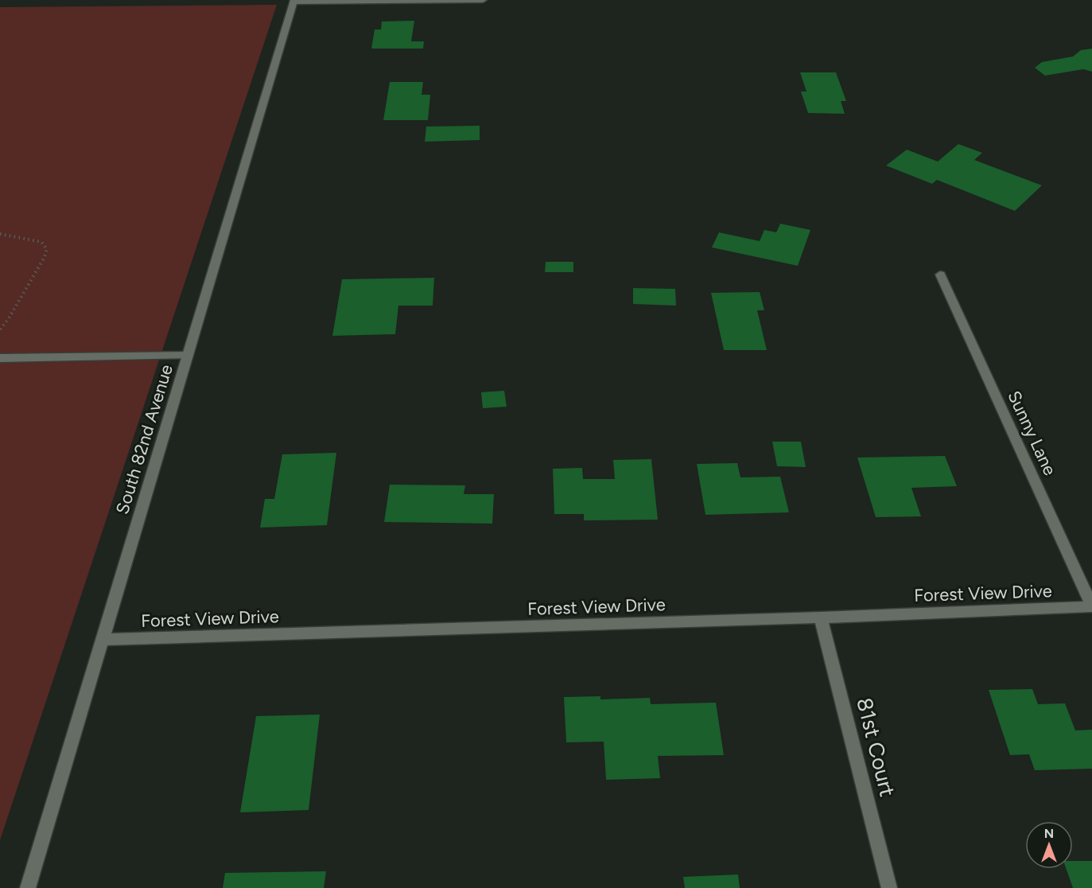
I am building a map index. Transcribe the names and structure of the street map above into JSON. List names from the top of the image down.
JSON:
{
  "streets": {
    "street": [
      "Sunny Lane",
      "South 82nd Avenue",
      "Forest View Drive",
      "81st Court"
    ]
  },
  "crossings": [
    ["Sunny Lane", "Forest View Drive"],
    ["South 82nd Avenue", "Forest View Drive"],
    ["Forest View Drive", "81st Court"]
  ],
  "north": "top"
}
